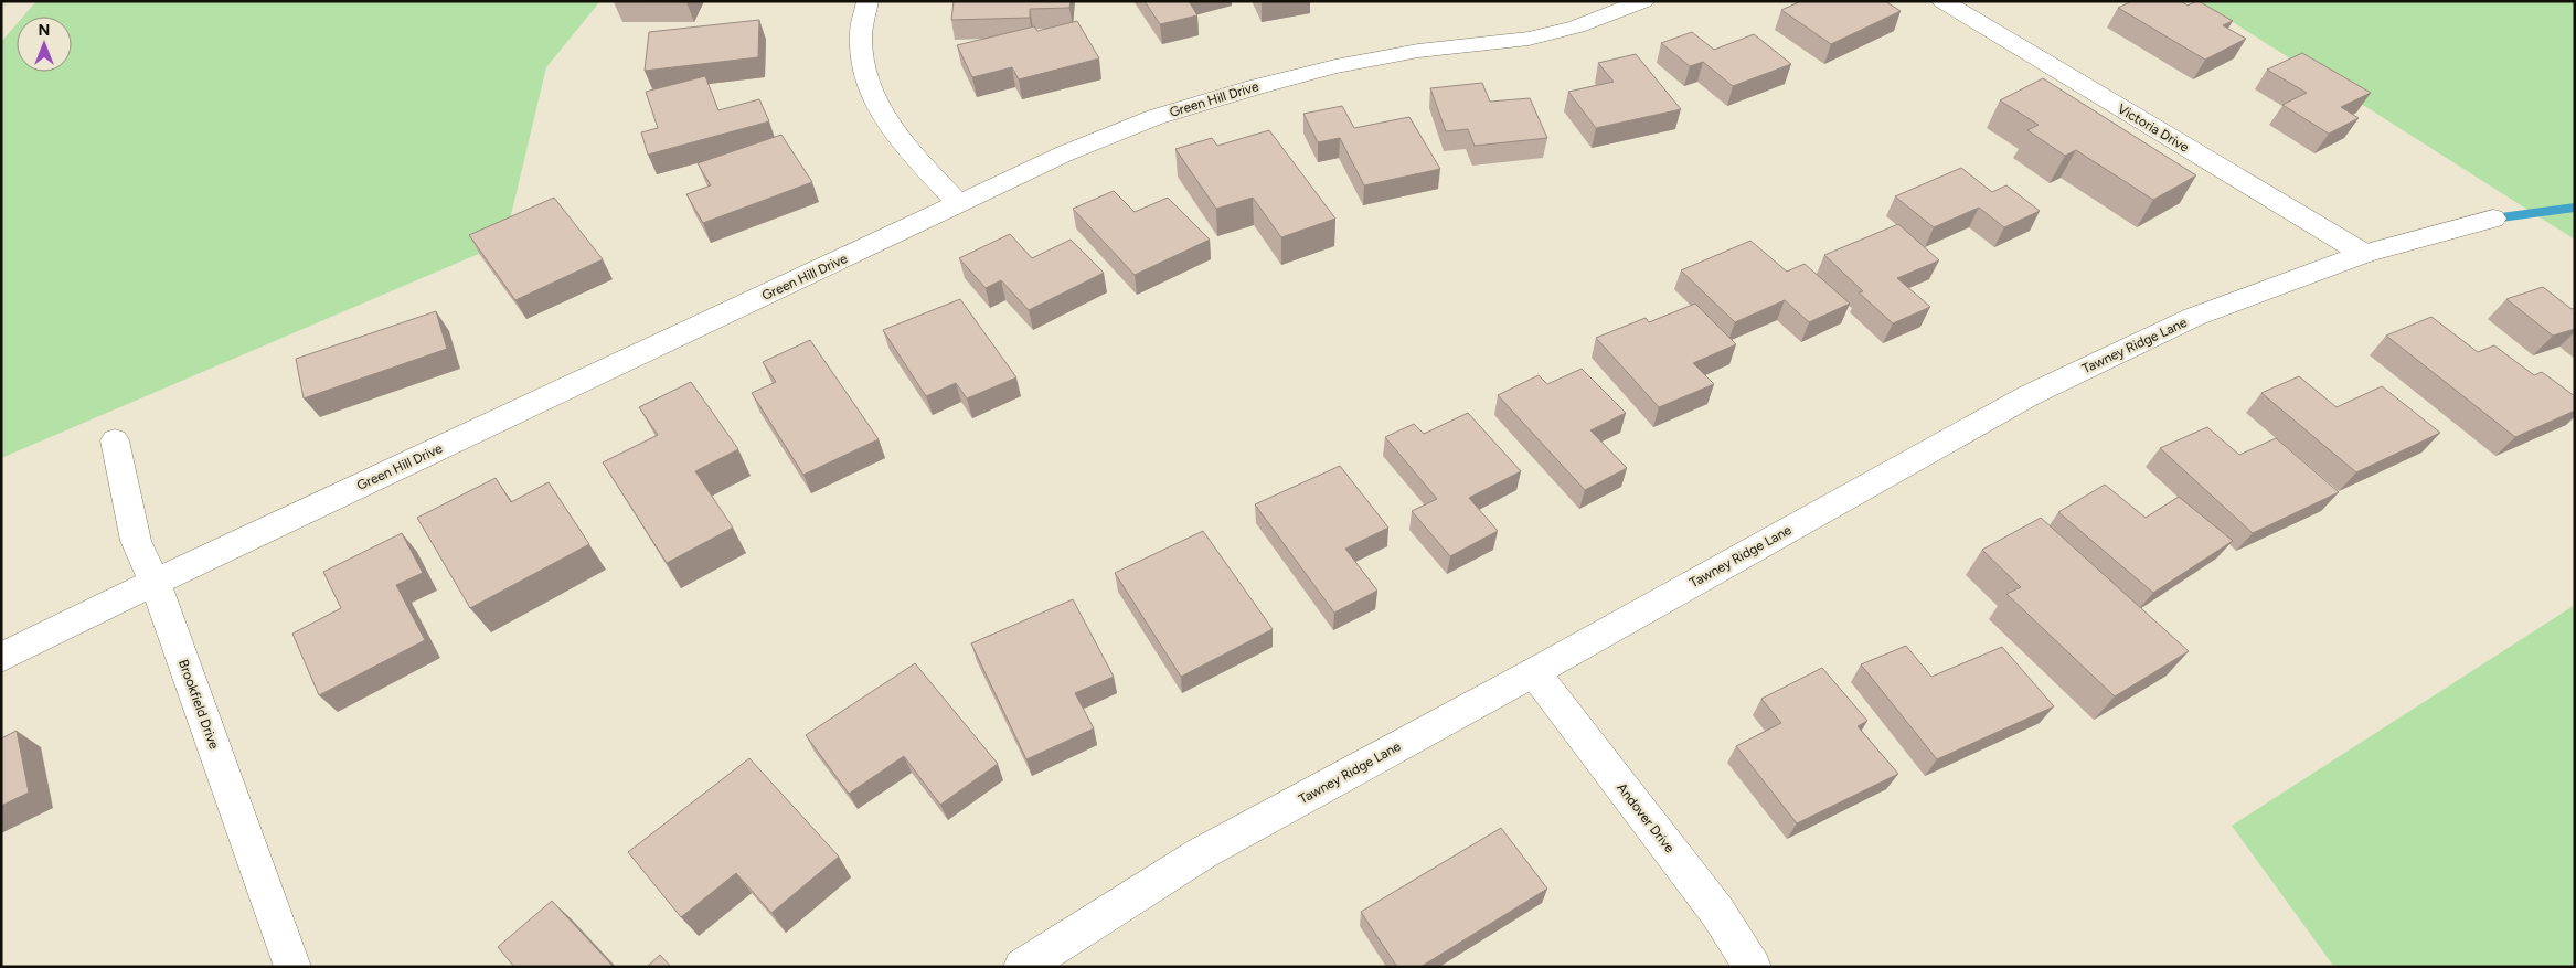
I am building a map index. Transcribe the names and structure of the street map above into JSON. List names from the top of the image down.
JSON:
{
  "streets": {
    "street": [
      "Green Hill Drive",
      "Victoria Drive",
      "Tawney Ridge Lane",
      "Brookfield Drive",
      "Andover Drive"
    ]
  },
  "crossings": [
    ["Green Hill Drive", "Brookfield Drive"],
    ["Victoria Drive", "Tawney Ridge Lane"],
    ["Tawney Ridge Lane", "Andover Drive"]
  ],
  "north": "top"
}
